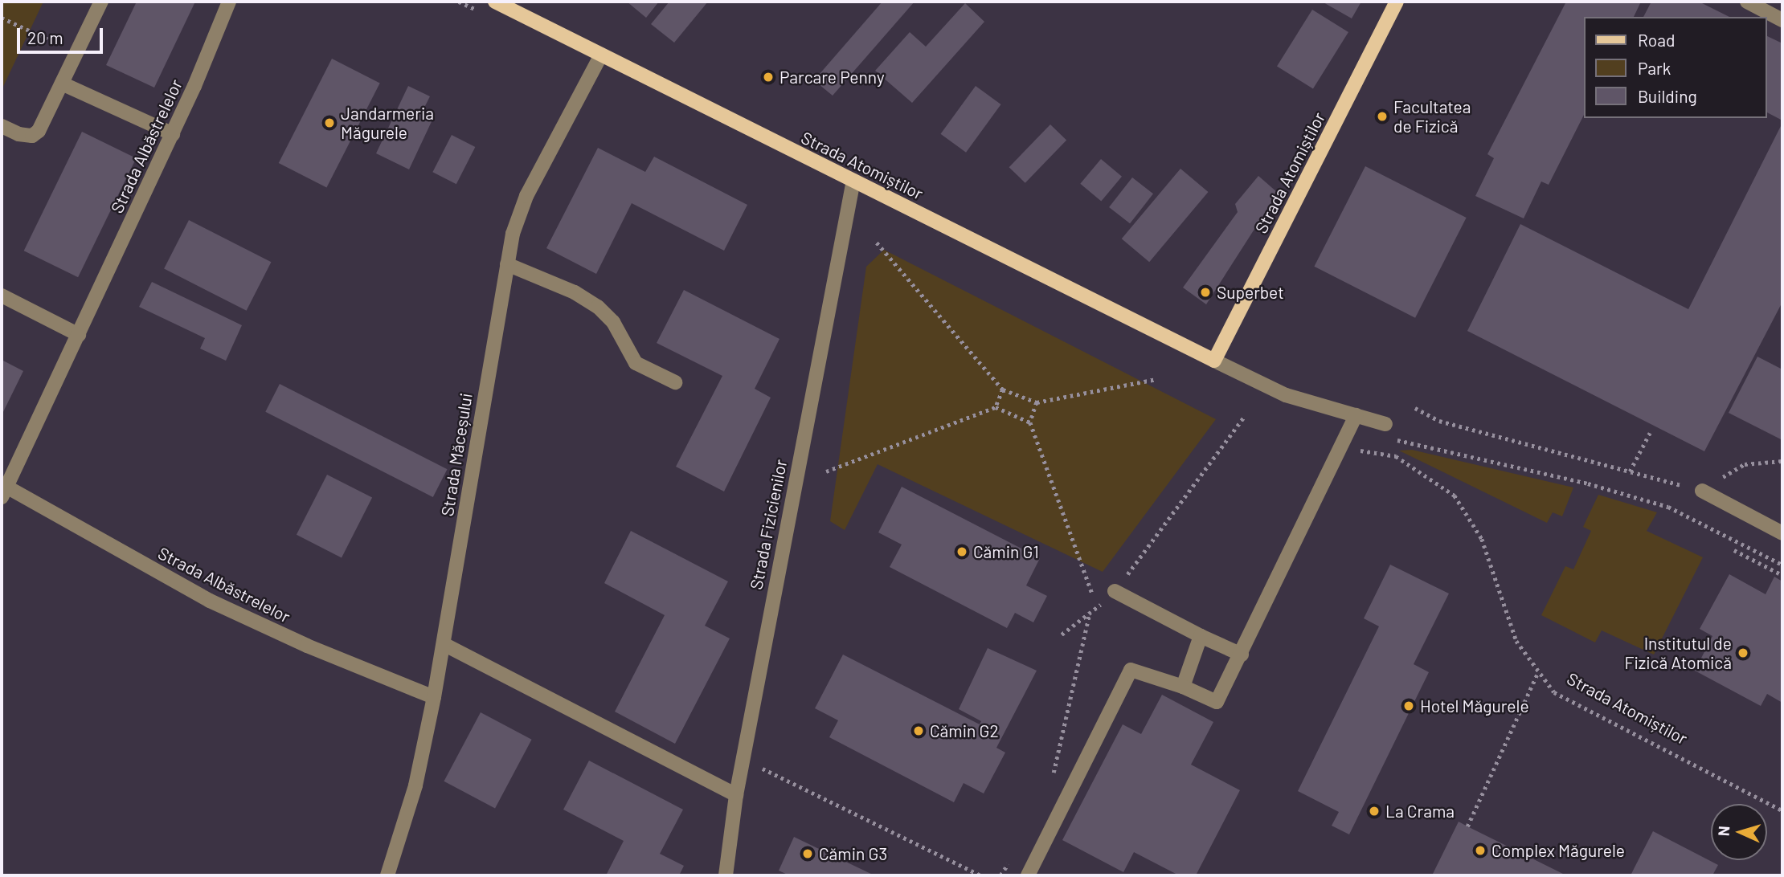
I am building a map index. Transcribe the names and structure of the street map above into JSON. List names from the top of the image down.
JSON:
{
  "streets": {
    "main road": ["Strada Atomiștilor"],
    "street": ["Strada Albăstrelelor", "Strada Măceșului", "Strada Fizicienilor"]
  },
  "crossings": [
    ["Strada Albăstrelelor", "Strada Măceșului"],
    ["Strada Atomiștilor", "Strada Măceșului"],
    ["Strada Atomiștilor", "Strada Fizicienilor"]
  ],
  "places": [
    "Parcare Penny",
    "Facultatea de Fizică",
    "Jandarmeria Măgurele",
    "Superbet",
    "Cămin G1",
    "Institutul de Fizică Atomică",
    "Hotel Măgurele",
    "Cămin G2",
    "La Crama",
    "Complex Măgurele",
    "Cămin G3"
  ],
  "legend": ["Road", "Park", "Building"],
  "scale_bar": "20 m",
  "north": "left"
}
